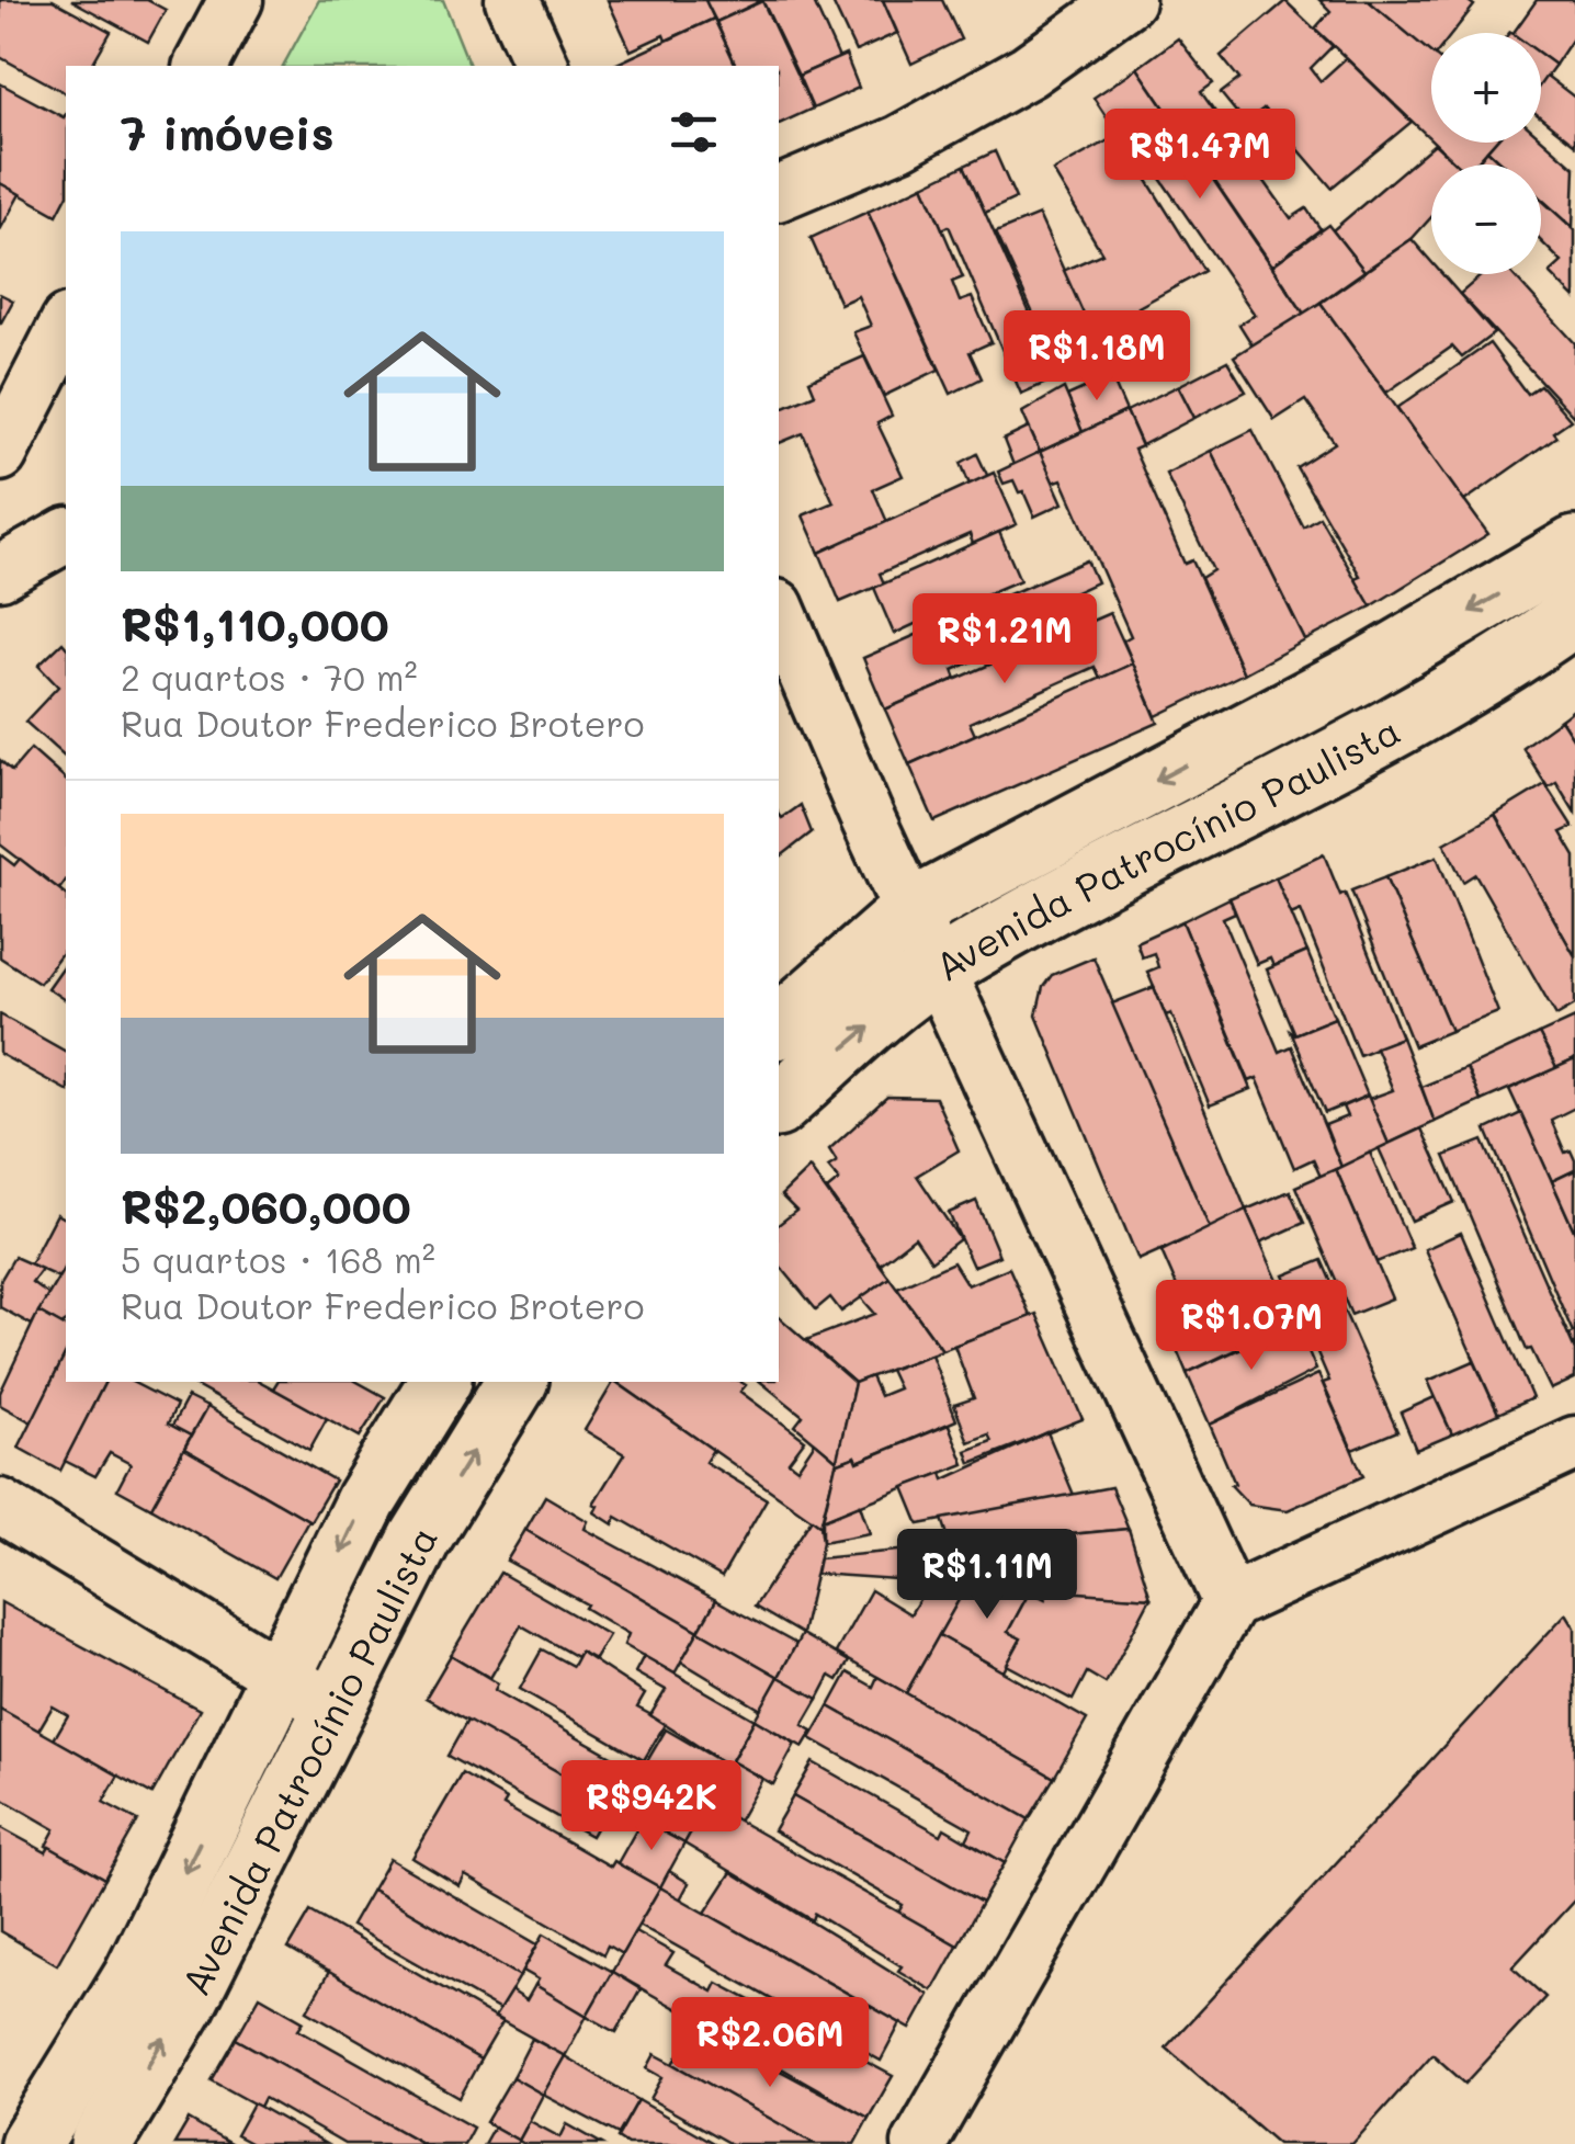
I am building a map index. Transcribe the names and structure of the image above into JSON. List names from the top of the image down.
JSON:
{
  "streets": {
    "street": ["Avenida Patrocínio Paulista"]
  },
  "page": {
    "map_buttons": ["+", "−"],
    "heading": "7 imóveis",
    "price": [
      "R$1.47M",
      "R$1.18M",
      "R$1.21M",
      "R$1.07M",
      "R$1.11M",
      "R$942K",
      "R$2.06M"
    ],
    "list": [
      {
        "name": "R$1,110,000",
        "note": "2 quartos · 70 m² · Rua Doutor Frederico Brotero"
      },
      {
        "name": "R$2,060,000",
        "note": "5 quartos · 168 m² · Rua Doutor Frederico Brotero"
      }
    ]
  }
}
